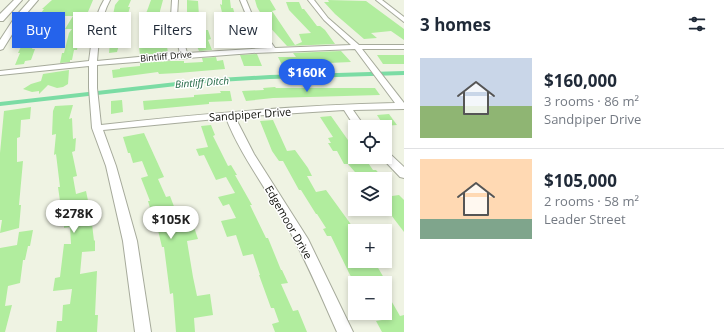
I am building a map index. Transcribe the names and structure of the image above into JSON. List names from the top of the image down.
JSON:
{
  "streets": {
    "street": ["Bintliff Drive", "Sandpiper Drive", "Edgemoor Drive"]
  },
  "crossings": [
    ["Sandpiper Drive", "Edgemoor Drive"]
  ],
  "water": ["Bintliff Ditch"],
  "page": {
    "heading": "3 homes",
    "chip": [
      "Buy",
      "Rent",
      "Filters",
      "New"
    ],
    "list": [
      {
        "name": "$160,000",
        "note": "3 rooms · 86 m² · Sandpiper Drive"
      },
      {
        "name": "$105,000",
        "note": "2 rooms · 58 m² · Leader Street"
      }
    ],
    "price": ["$160K", "$278K", "$105K"],
    "map_buttons": ["+", "−"]
  }
}
